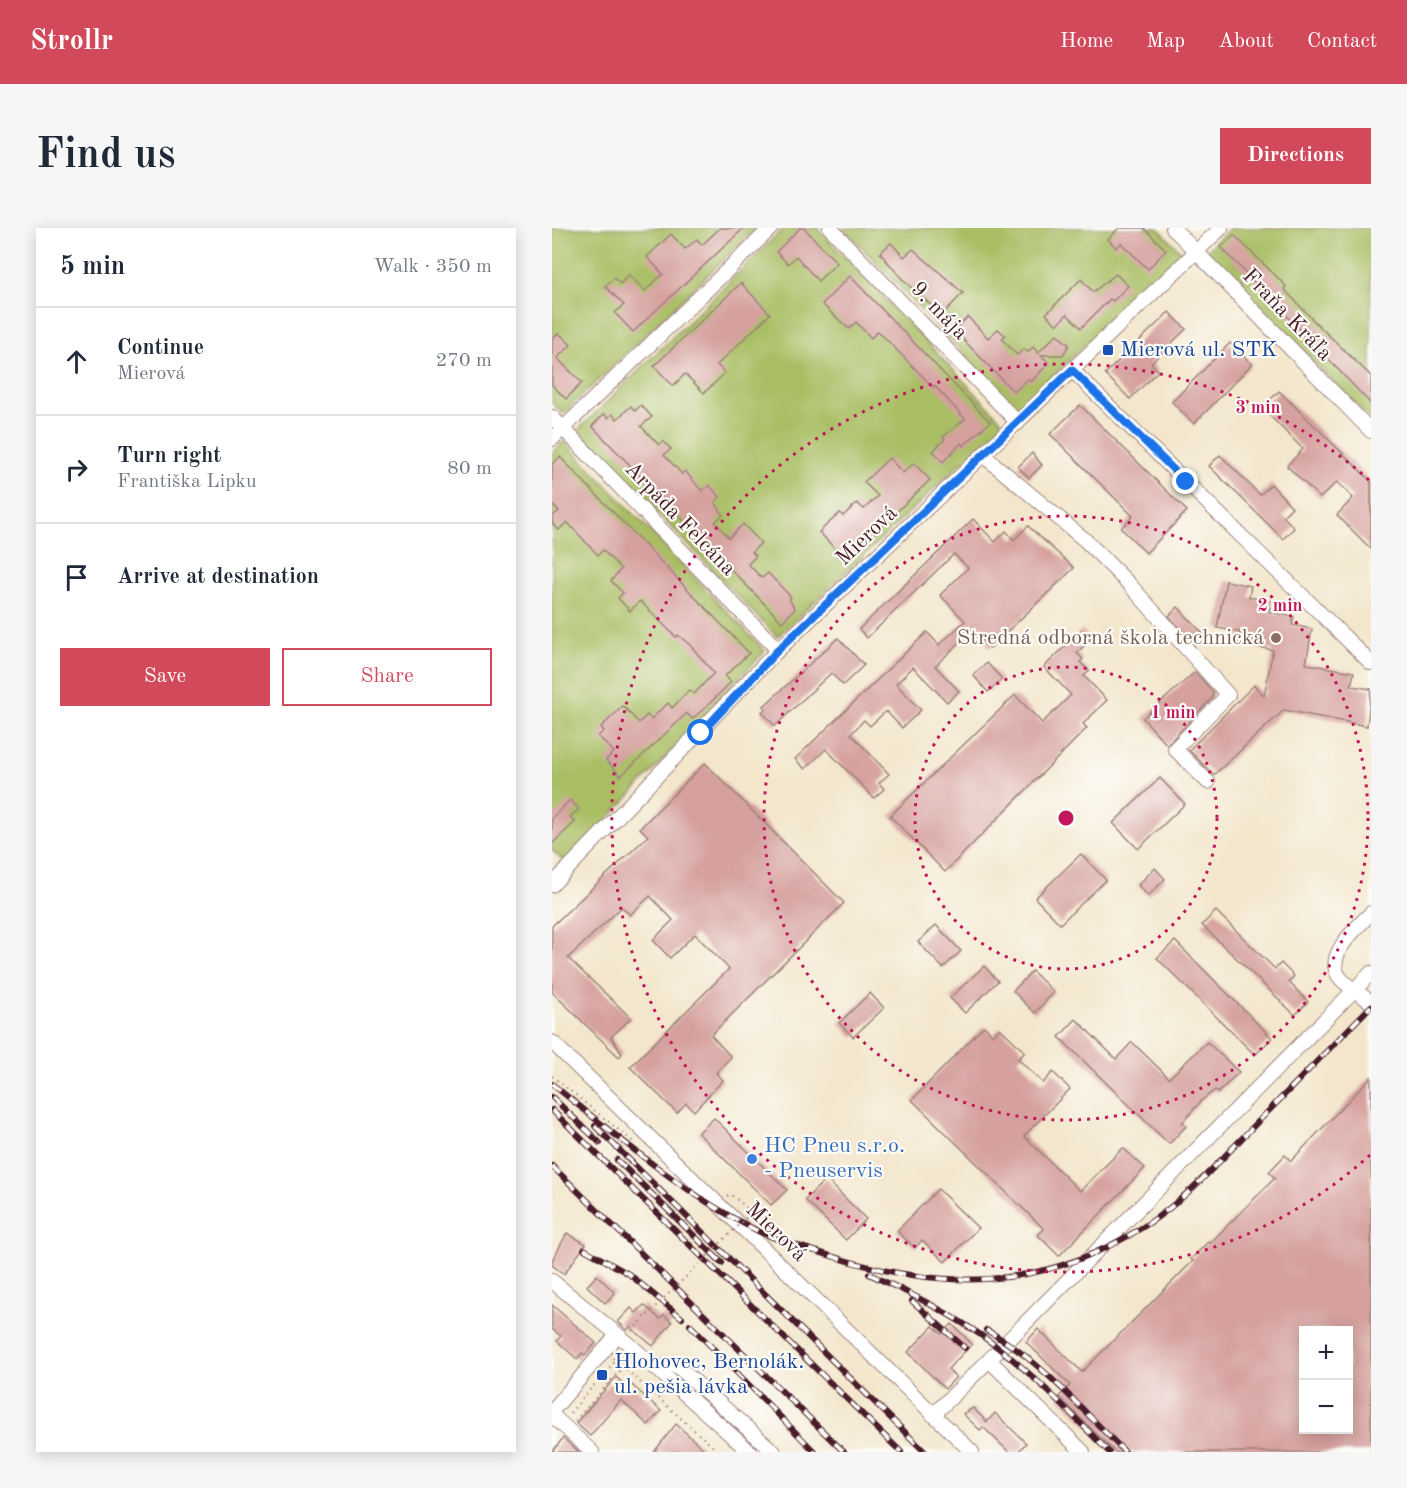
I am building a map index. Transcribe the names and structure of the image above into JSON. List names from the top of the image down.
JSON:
{
  "streets": {
    "street": [
      "9. mája",
      "Fraňa Kráľa",
      "Arpáda Felcána",
      "Mierová"
    ]
  },
  "crossings": [
    ["9. mája", "Mierová"],
    ["Fraňa Kráľa", "Mierová"],
    ["Arpáda Felcána", "Mierová"]
  ],
  "places": {
    "transit": ["Mierová ul. STK", "Hlohovec, Bernolák. ul. pešia lávka"],
    "other": ["Stredná odborná škola technická", "HC Pneu s.r.o. - Pneuservis"]
  },
  "page": {
    "header": "Strollr",
    "nav": [
      "Home",
      "Map",
      "About",
      "Contact"
    ],
    "buttons": [
      "Directions",
      ["Save", "Share"]
    ],
    "title": "Find us",
    "heading": ["5 min", "Walk · 350 m"],
    "list": [
      ["Continue", "Mierová", "270 m"],
      ["Turn right", "Františka Lipku", "80 m"],
      "Arrive at destination"
    ],
    "map_buttons": ["+", "−"]
  },
  "rings": ["3 min", "2 min", "1 min"]
}
